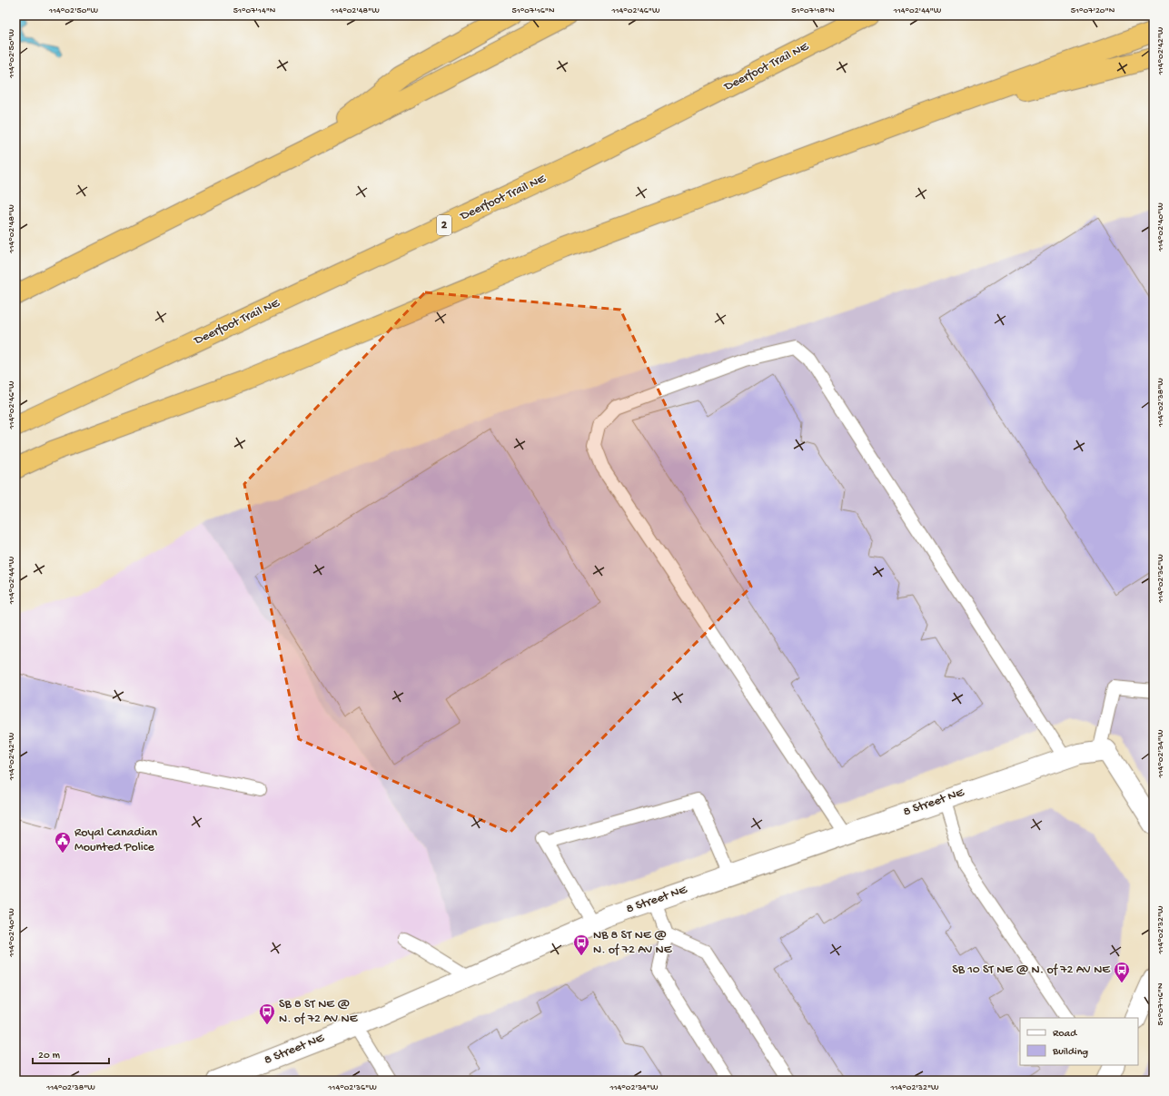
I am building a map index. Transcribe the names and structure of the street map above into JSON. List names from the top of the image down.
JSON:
{
  "streets": {
    "highway": ["Deerfoot Trail NE", "2"],
    "street": ["8 Street NE"]
  },
  "places": {
    "public building": ["Royal Canadian Mounted Police"],
    "bus stop": ["NB 8 ST NE @ N. of 72 AV NE", "SB 10 ST NE @ N. of 72 AV NE", "SB 8 ST NE @ N. of 72 AV NE"]
  },
  "legend": ["Road", "Building"],
  "scale_bar": "20 m",
  "coordinates": [
    "114°02'50\"W",
    "51°07'14\"N",
    "114°02'48\"W",
    "51°07'16\"N",
    "114°02'46\"W",
    "51°07'18\"N",
    "114°02'44\"W",
    "51°07'20\"N",
    "114°02'42\"W",
    "114°02'40\"W",
    "114°02'38\"W",
    "114°02'36\"W",
    "114°02'34\"W",
    "114°02'32\"W"
  ]
}
